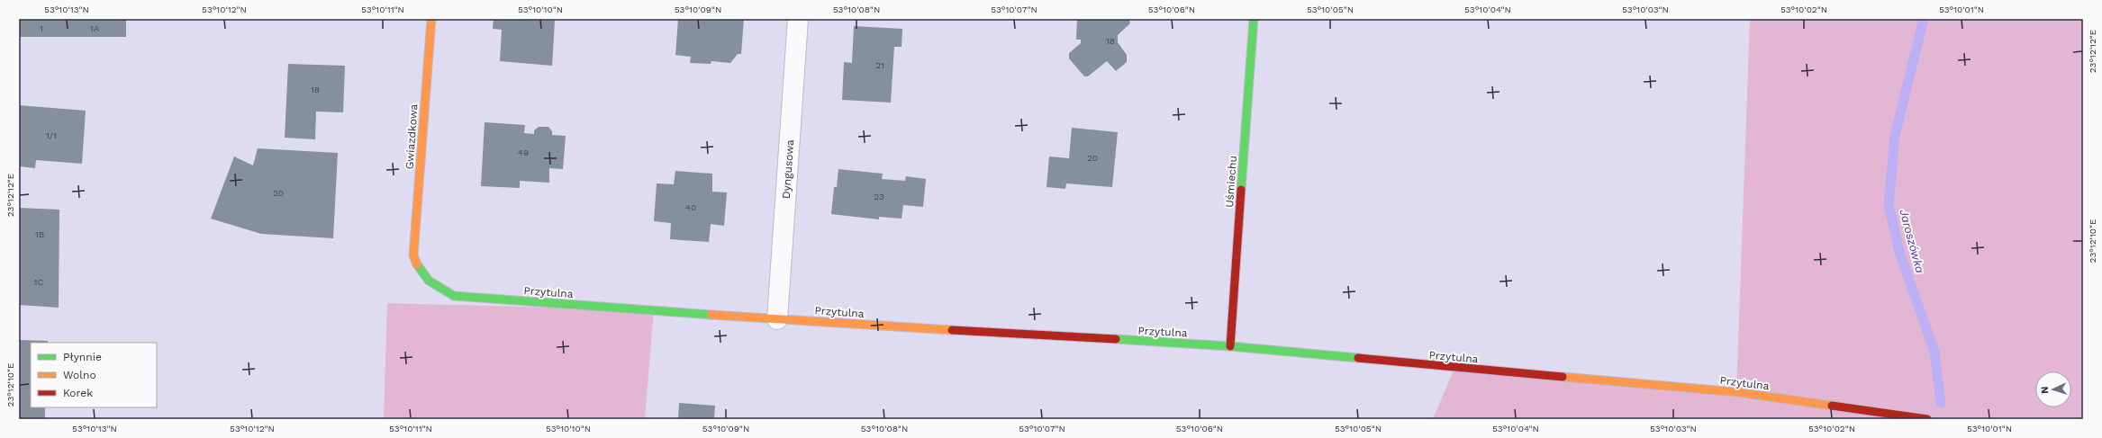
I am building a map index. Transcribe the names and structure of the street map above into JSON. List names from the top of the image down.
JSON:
{
  "streets": {
    "street": [
      "Gwiazdkowa",
      "Dyngusowa",
      "Uśmiechu",
      "Przytulna"
    ]
  },
  "crossings": [
    ["Gwiazdkowa", "Przytulna"],
    ["Dyngusowa", "Przytulna"],
    ["Uśmiechu", "Przytulna"]
  ],
  "water": ["Jaroszówka"],
  "house_numbers": [
    "1",
    "1A",
    "18",
    "21",
    "18",
    "1/1",
    "49",
    "20",
    "20",
    "23",
    "40",
    "1B",
    "1C"
  ],
  "legend": ["Płynnie", "Wolno", "Korek"],
  "north": "left",
  "coordinates": [
    "53°10'13\"N",
    "53°10'12\"N",
    "53°10'11\"N",
    "53°10'10\"N",
    "53°10'09\"N",
    "53°10'08\"N",
    "53°10'07\"N",
    "53°10'06\"N",
    "53°10'05\"N",
    "53°10'04\"N",
    "53°10'03\"N",
    "53°10'02\"N",
    "53°10'01\"N",
    "23°12'12\"E",
    "23°12'10\"E"
  ]
}
